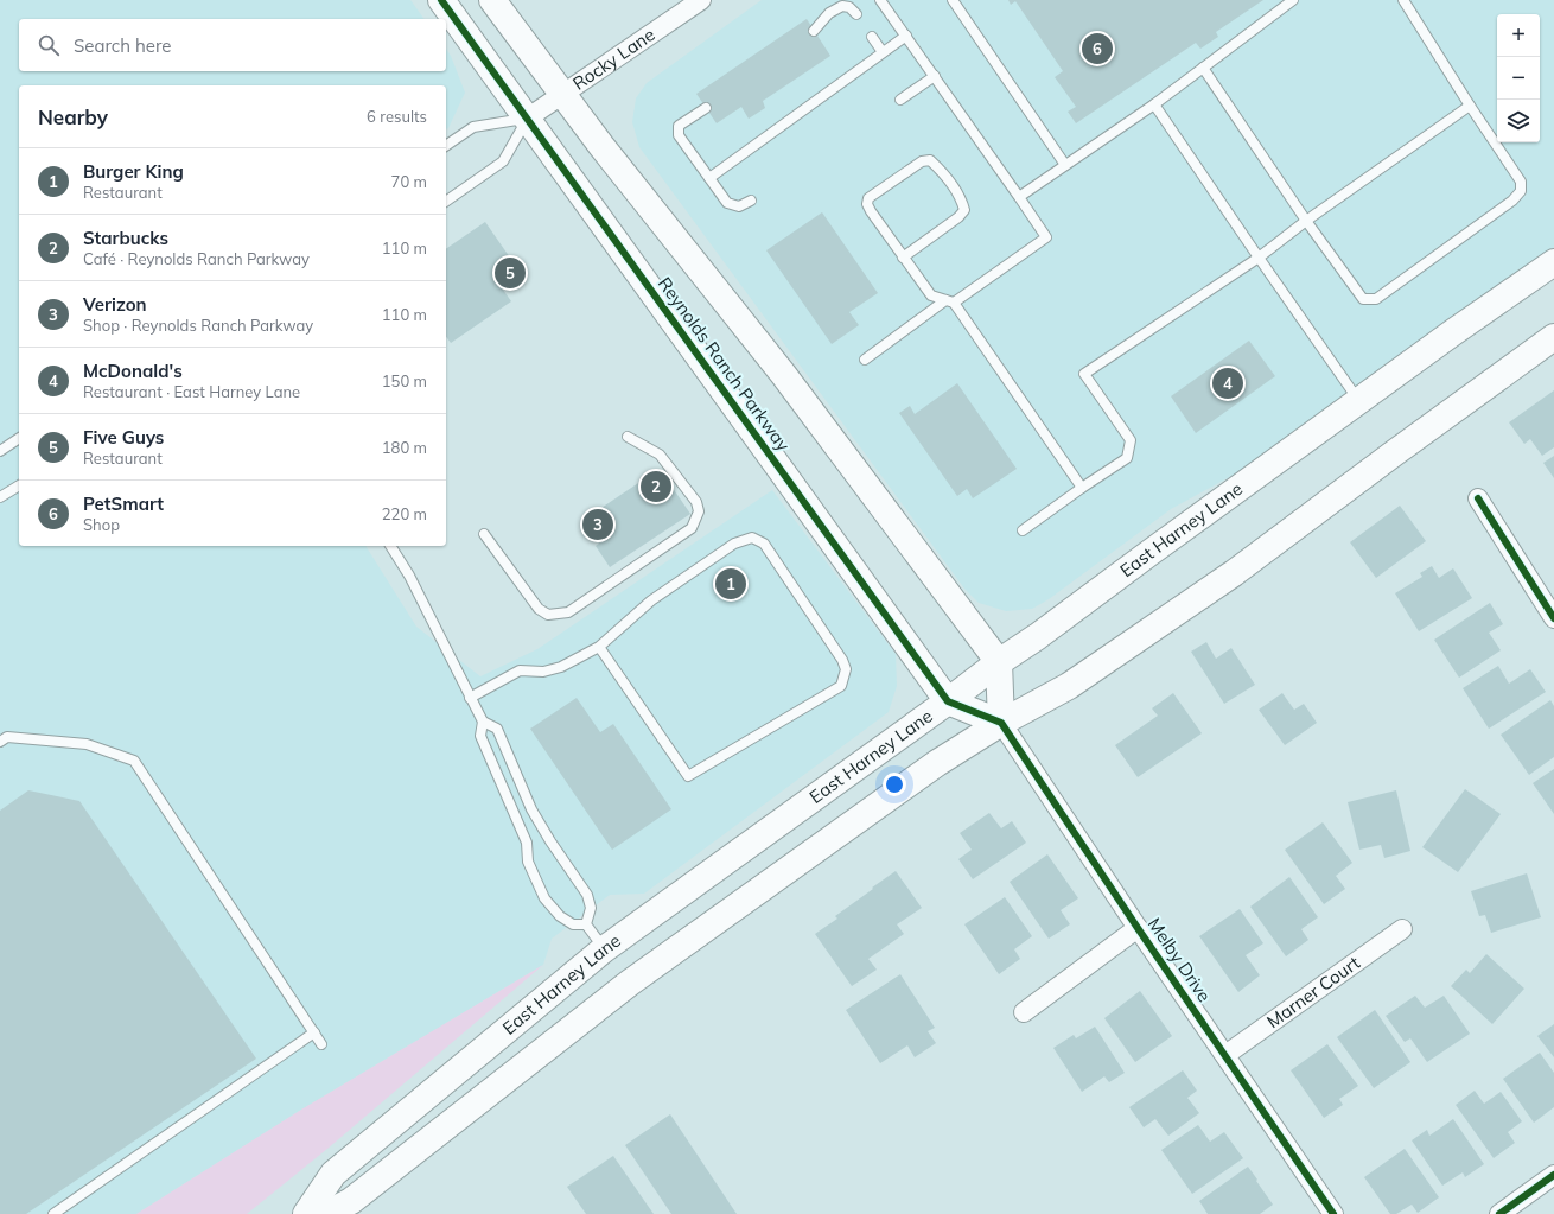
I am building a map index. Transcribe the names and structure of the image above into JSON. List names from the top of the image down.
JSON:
{
  "streets": {
    "main road": ["Reynolds Ranch Parkway", "East Harney Lane"],
    "street": ["Rocky Lane", "Melby Drive", "Marner Court"]
  },
  "crossings": [
    ["Rocky Lane", "Reynolds Ranch Parkway"],
    ["Reynolds Ranch Parkway", "East Harney Lane"],
    ["Melby Drive", "Marner Court"]
  ],
  "page": {
    "map_buttons": ["+", "−"],
    "search": "Search here",
    "pins": [
      "6",
      "5",
      "4",
      "2",
      "3",
      "1"
    ],
    "heading": ["Nearby", "6 results"],
    "list": [
      {
        "mark": "1",
        "name": "Burger King",
        "note": "Restaurant",
        "value": "70 m"
      },
      {
        "mark": "2",
        "name": "Starbucks",
        "note": "Café · Reynolds Ranch Parkway",
        "value": "110 m"
      },
      {
        "mark": "3",
        "name": "Verizon",
        "note": "Shop · Reynolds Ranch Parkway",
        "value": "110 m"
      },
      {
        "mark": "4",
        "name": "McDonald's",
        "note": "Restaurant · East Harney Lane",
        "value": "150 m"
      },
      {
        "mark": "5",
        "name": "Five Guys",
        "note": "Restaurant",
        "value": "180 m"
      },
      {
        "mark": "6",
        "name": "PetSmart",
        "note": "Shop",
        "value": "220 m"
      }
    ]
  }
}
